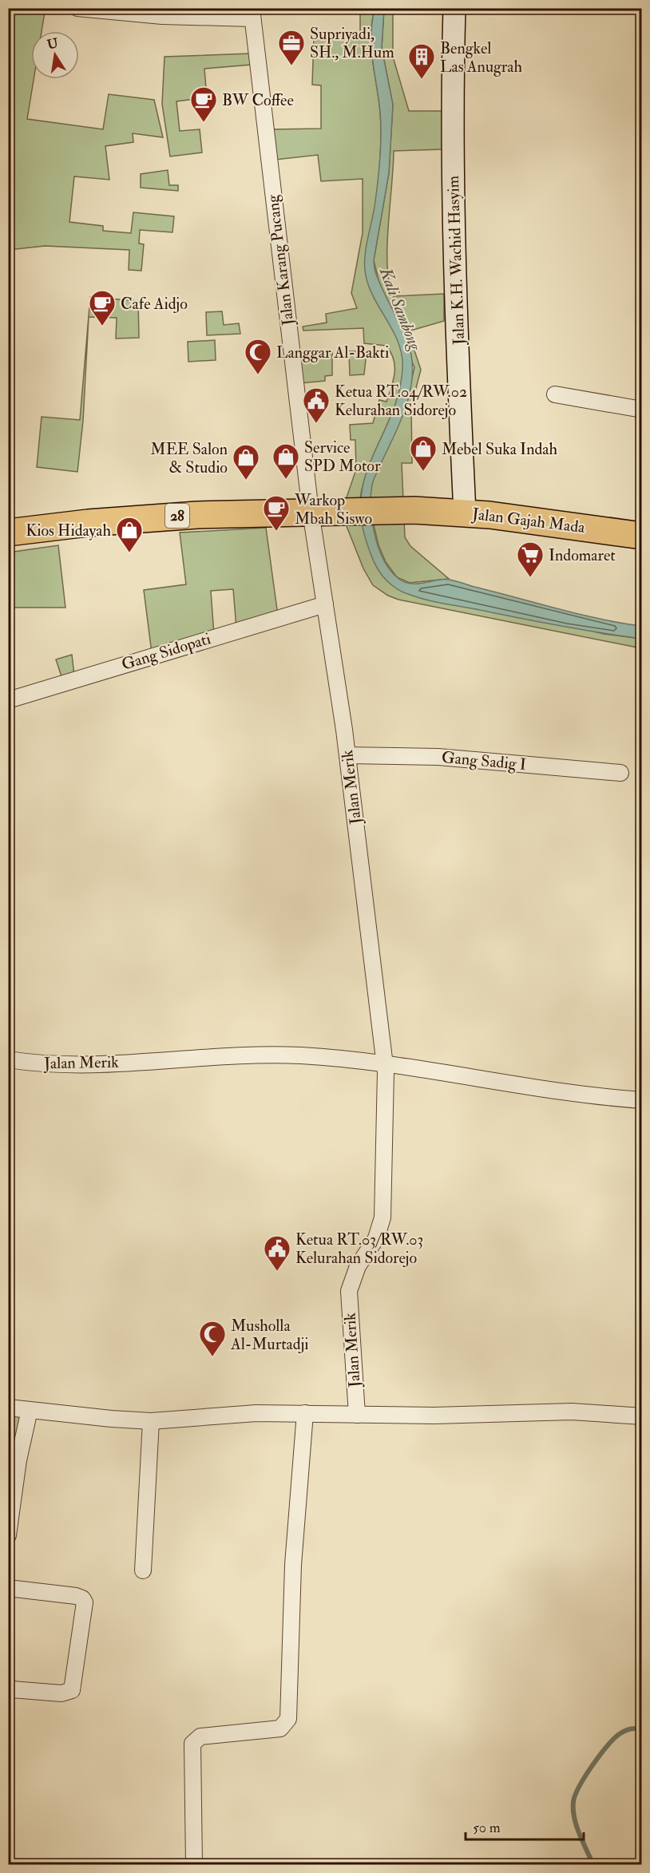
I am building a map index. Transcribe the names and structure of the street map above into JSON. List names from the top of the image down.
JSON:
{
  "streets": {
    "highway": ["28", "Jalan Gajah Mada"],
    "street": [
      "Jalan Karang Pucang",
      "Jalan K.H. Wachid Hasyim",
      "Gang Sidopati",
      "Gang Sadig I",
      "Jalan Merik"
    ]
  },
  "crossings": [
    ["Jalan Karang Pucang", "28"],
    ["Jalan Karang Pucang", "Jalan Gajah Mada"],
    ["Jalan Karang Pucang", "Jalan Merik"],
    ["Jalan K.H. Wachid Hasyim", "Jalan Gajah Mada"],
    ["28", "Jalan Gajah Mada"],
    ["28", "Jalan Merik"],
    ["Jalan Gajah Mada", "Jalan Merik"],
    ["Gang Sidopati", "Jalan Merik"],
    ["Gang Sadig I", "Jalan Merik"]
  ],
  "water": ["Kali Sambong"],
  "places": {
    "office": ["Supriyadi, SH., M.Hum"],
    "building": ["Bengkel Las Anugrah"],
    "cafe": ["BW Coffee", "Cafe Aidjo", "Warkop Mbah Siswo"],
    "mosque": ["Langgar Al-Bakti", "Musholla Al-Murtadji"],
    "public building": ["Ketua RT.04/RW.02 Kelurahan Sidorejo", "Ketua RT.03/RW.03 Kelurahan Sidorejo"],
    "shop": [
      "Mebel Suka Indah",
      "Service SPD Motor",
      "MEE Salon & Studio",
      "Kios Hidayah"
    ],
    "supermarket": ["Indomaret"]
  },
  "scale_bar": "50 m",
  "north": "top"
}
